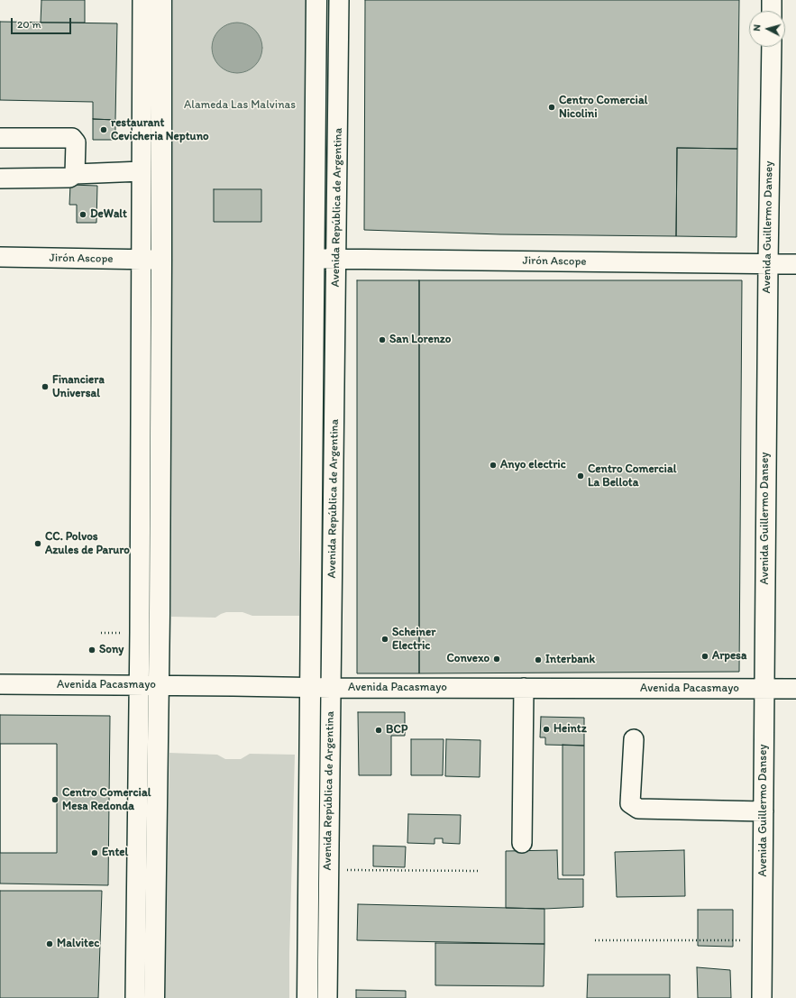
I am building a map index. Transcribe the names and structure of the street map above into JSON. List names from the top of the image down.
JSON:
{
  "streets": {
    "main road": ["Avenida República de Argentina"],
    "street": ["Avenida Guillermo Dansey", "Jirón Ascope", "Avenida Pacasmayo"]
  },
  "crossings": [
    ["Avenida República de Argentina", "Jirón Ascope"],
    ["Avenida República de Argentina", "Avenida Pacasmayo"],
    ["Avenida Guillermo Dansey", "Jirón Ascope"],
    ["Avenida Guillermo Dansey", "Avenida Pacasmayo"]
  ],
  "parks": ["Alameda Las Malvinas"],
  "places": [
    "Centro Comercial Nicolini",
    "restaurant Cevicheria Neptuno",
    "DeWalt",
    "San Lorenzo",
    "Financiera Universal",
    "Anyo electric",
    "Centro Comercial La Bellota",
    "CC. Polvos Azules de Paruro",
    "Scheiner Electric",
    "Sony",
    "Arpesa",
    "Convexo",
    "Interbank",
    "Heintz",
    "BCP",
    "Centro Comercial Mesa Redonda",
    "Entel",
    "Malvitec"
  ],
  "scale_bar": "20 m",
  "north": "left"
}
